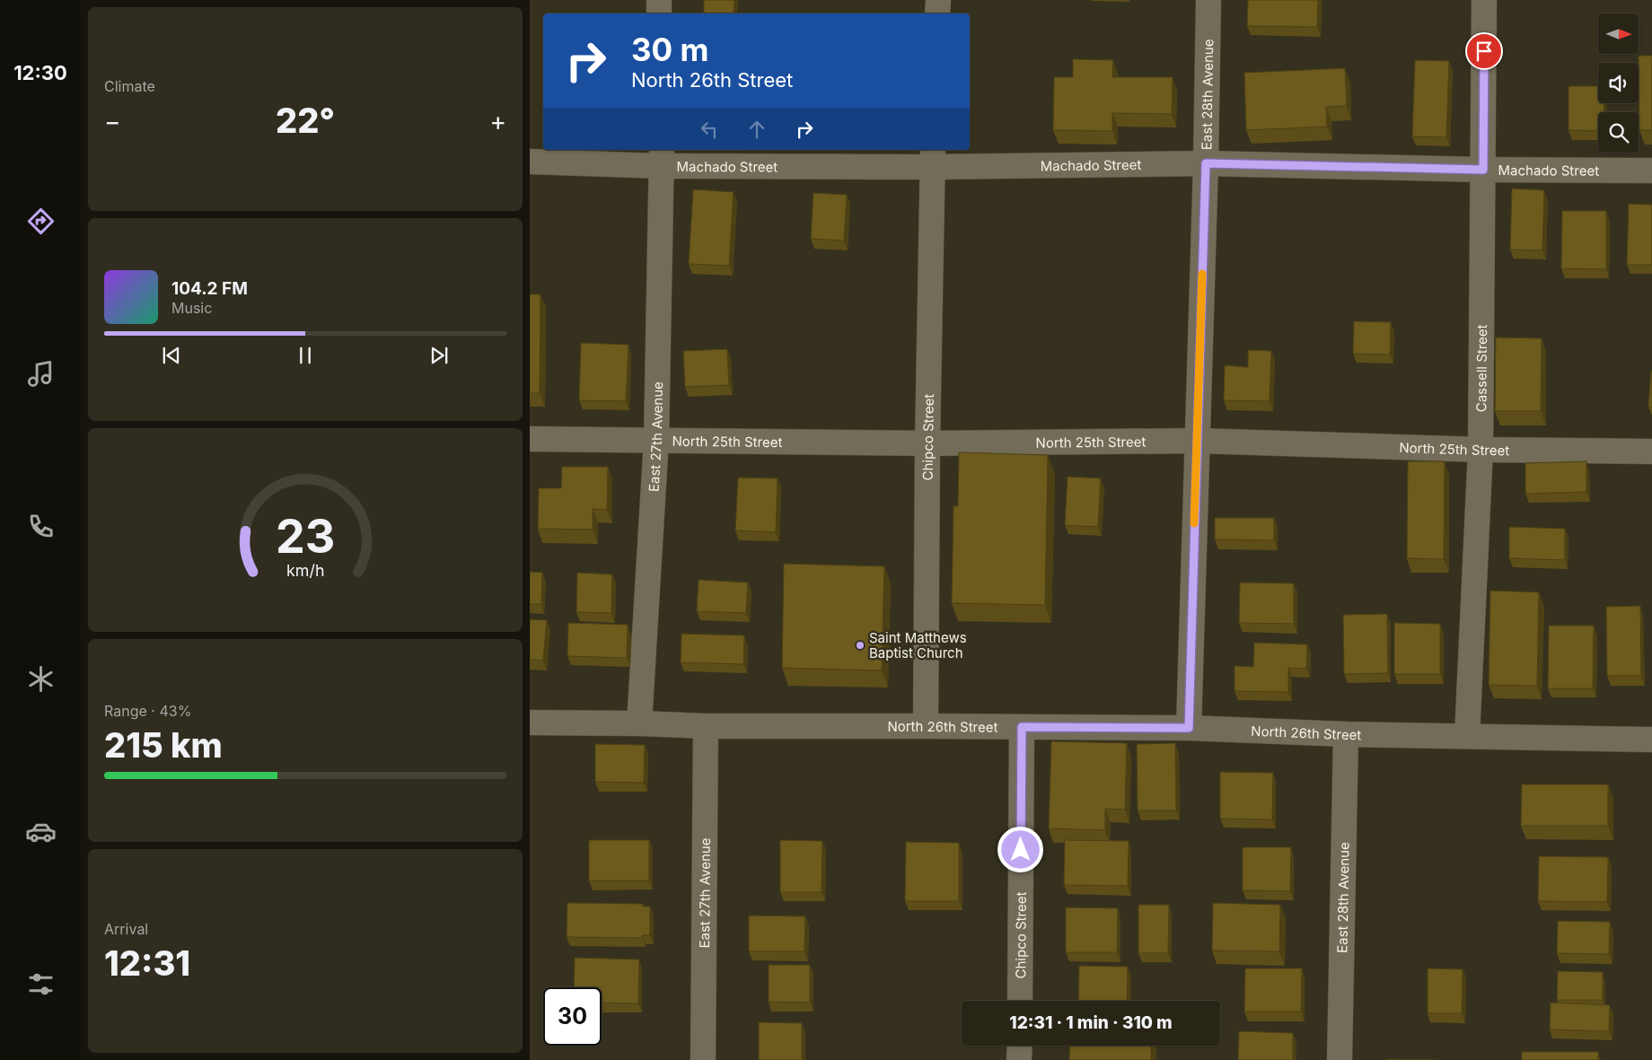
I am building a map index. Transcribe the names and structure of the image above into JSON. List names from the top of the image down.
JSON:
{
  "streets": {
    "street": [
      "East 28th Avenue",
      "Machado Street",
      "Cassell Street",
      "East 27th Avenue",
      "Chipco Street",
      "North 25th Street",
      "North 26th Street"
    ]
  },
  "crossings": [
    ["East 28th Avenue", "Machado Street"],
    ["East 28th Avenue", "North 25th Street"],
    ["East 28th Avenue", "North 26th Street"],
    ["Machado Street", "Cassell Street"],
    ["Machado Street", "East 27th Avenue"],
    ["Machado Street", "Chipco Street"],
    ["Cassell Street", "North 25th Street"],
    ["Cassell Street", "North 26th Street"],
    ["East 27th Avenue", "North 25th Street"],
    ["East 27th Avenue", "North 26th Street"],
    ["Chipco Street", "North 25th Street"],
    ["Chipco Street", "North 26th Street"]
  ],
  "places": ["Saint Matthews Baptist Church"],
  "north": "right",
  "page": {
    "tabs": "12:30",
    "tile": [
      "Climate",
      ["Range · 43%", "215 km"],
      ["Arrival", "12:31"]
    ],
    "turn": ["30 m", "North 26th Street"],
    "heat": ["−", "22°", "+"],
    "song": ["104.2 FM", "Music"],
    "limit": "30",
    "trip": "12:31 · 1 min · 310 m",
    "gauge": ["23", "km/h"]
  }
}
